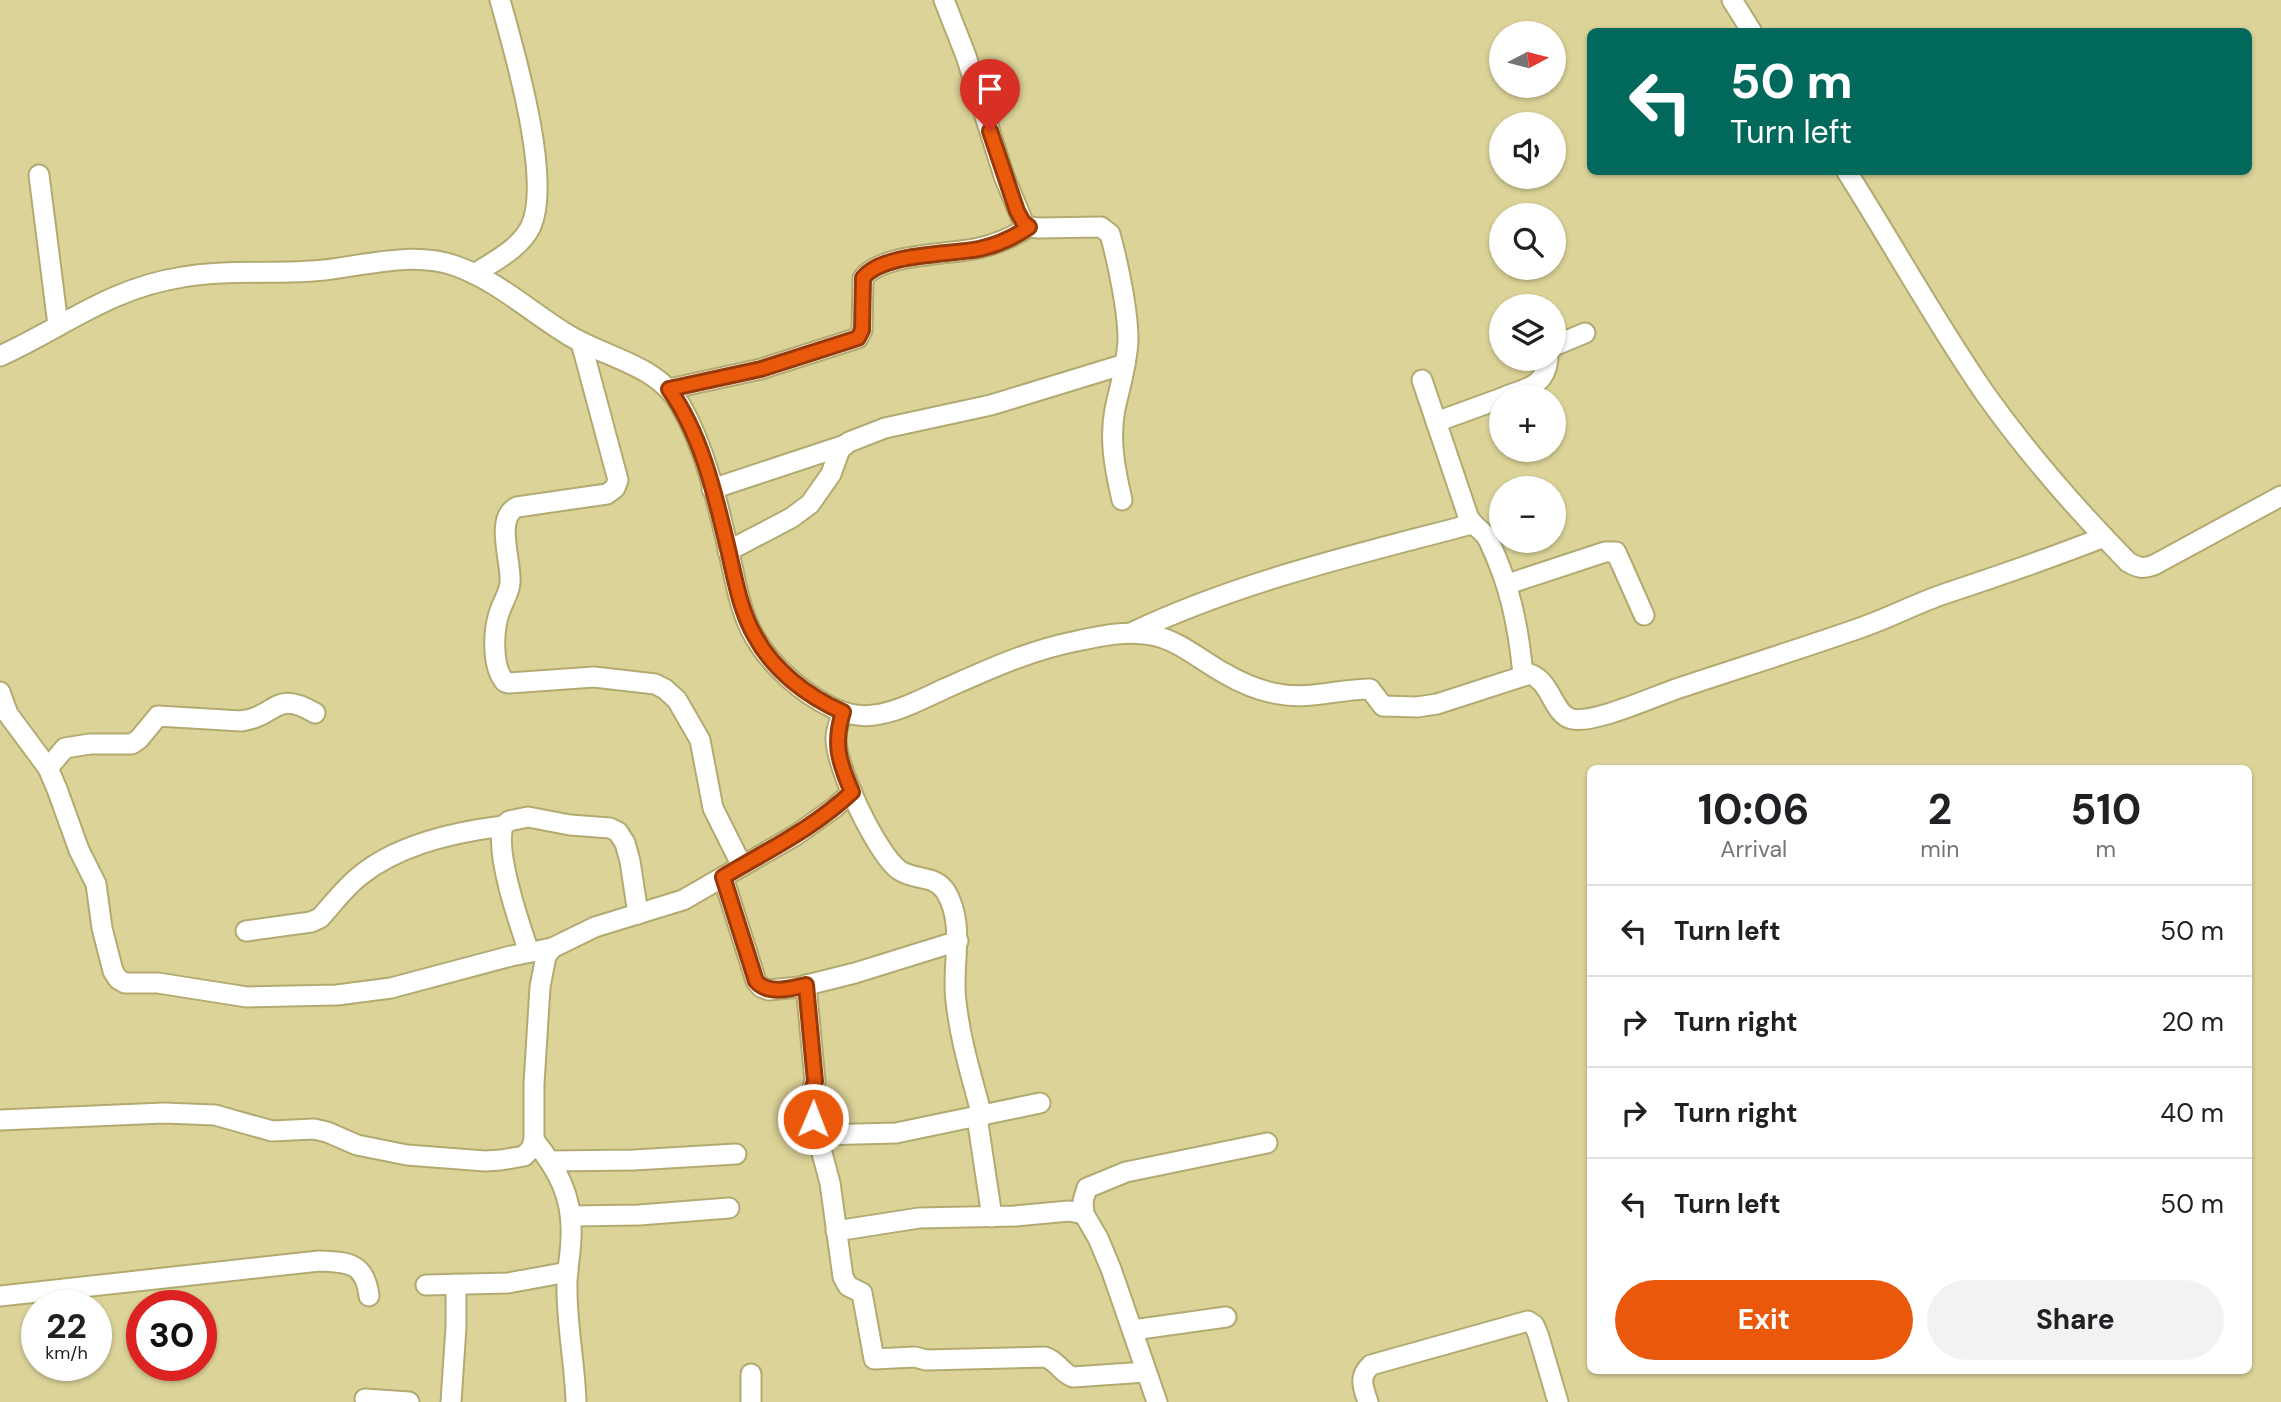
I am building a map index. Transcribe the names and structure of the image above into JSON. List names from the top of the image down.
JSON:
{
  "north": "right",
  "page": {
    "map_buttons": ["+", "−"],
    "turn": ["50 m", "Turn left"],
    "eta": [
      "10:06",
      "Arrival",
      "2",
      "min",
      "510",
      "m"
    ],
    "list": [
      {
        "name": "Turn left",
        "value": "50 m"
      },
      {
        "name": "Turn right",
        "value": "20 m"
      },
      {
        "name": "Turn right",
        "value": "40 m"
      },
      {
        "name": "Turn left",
        "value": "50 m"
      }
    ],
    "buttons": ["Exit", "Share"],
    "speed": "22 km/h",
    "limit": "30"
  }
}
